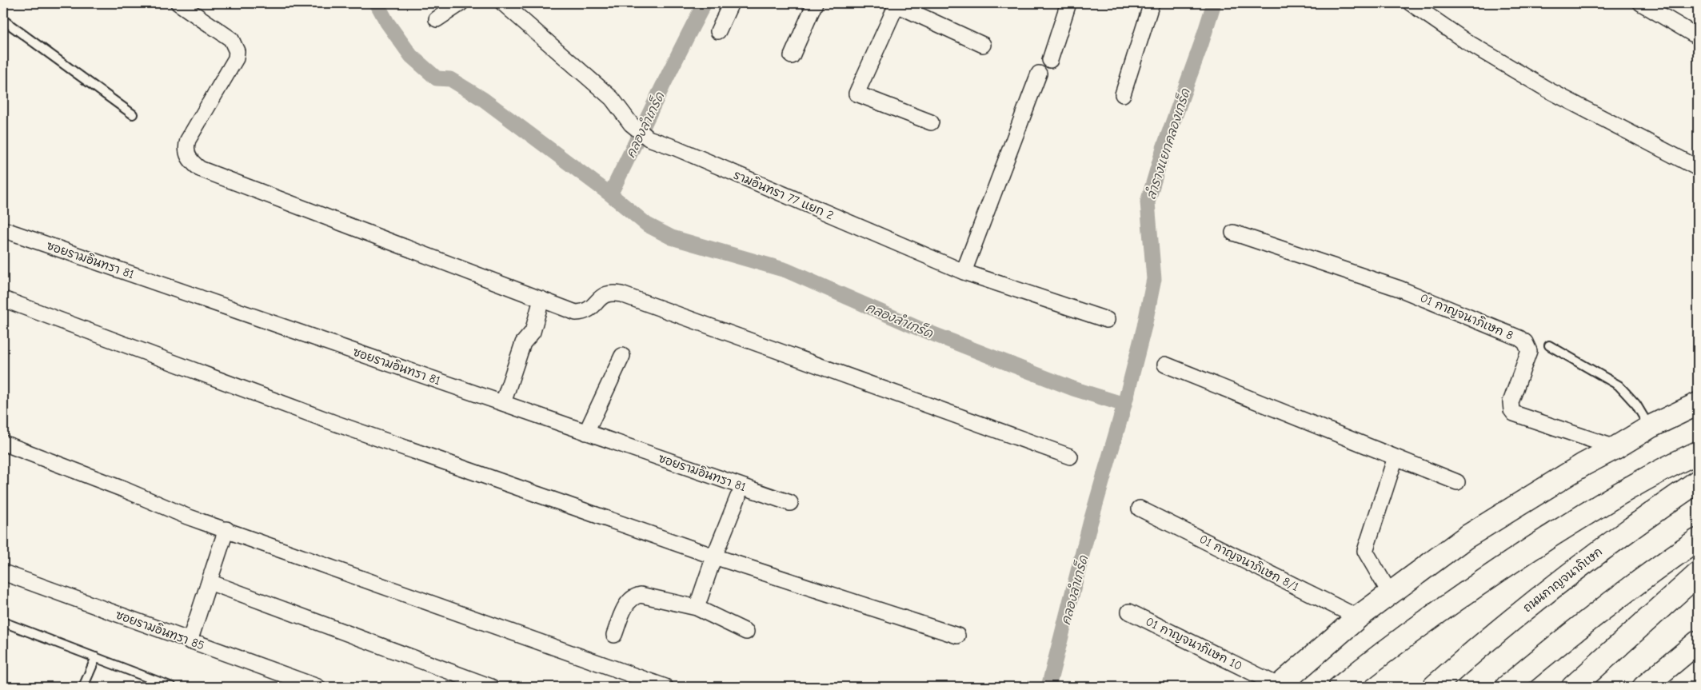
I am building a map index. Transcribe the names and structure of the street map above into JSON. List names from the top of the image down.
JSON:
{
  "streets": {
    "main road": ["ถนนกาญจนาภิเษก"],
    "street": [
      "รามอินทรา 77 แยก 2",
      "ซอยรามอินทรา 81",
      "01 กาญจนาภิเษก 8",
      "01 กาญจนาภิเษก 8/1",
      "ซอยรามอินทรา 85",
      "01 กาญจนาภิเษก 10"
    ]
  },
  "water": ["คลองลำเกร็ด", "ลำรางแยกคลองเกร็ด"]
}
